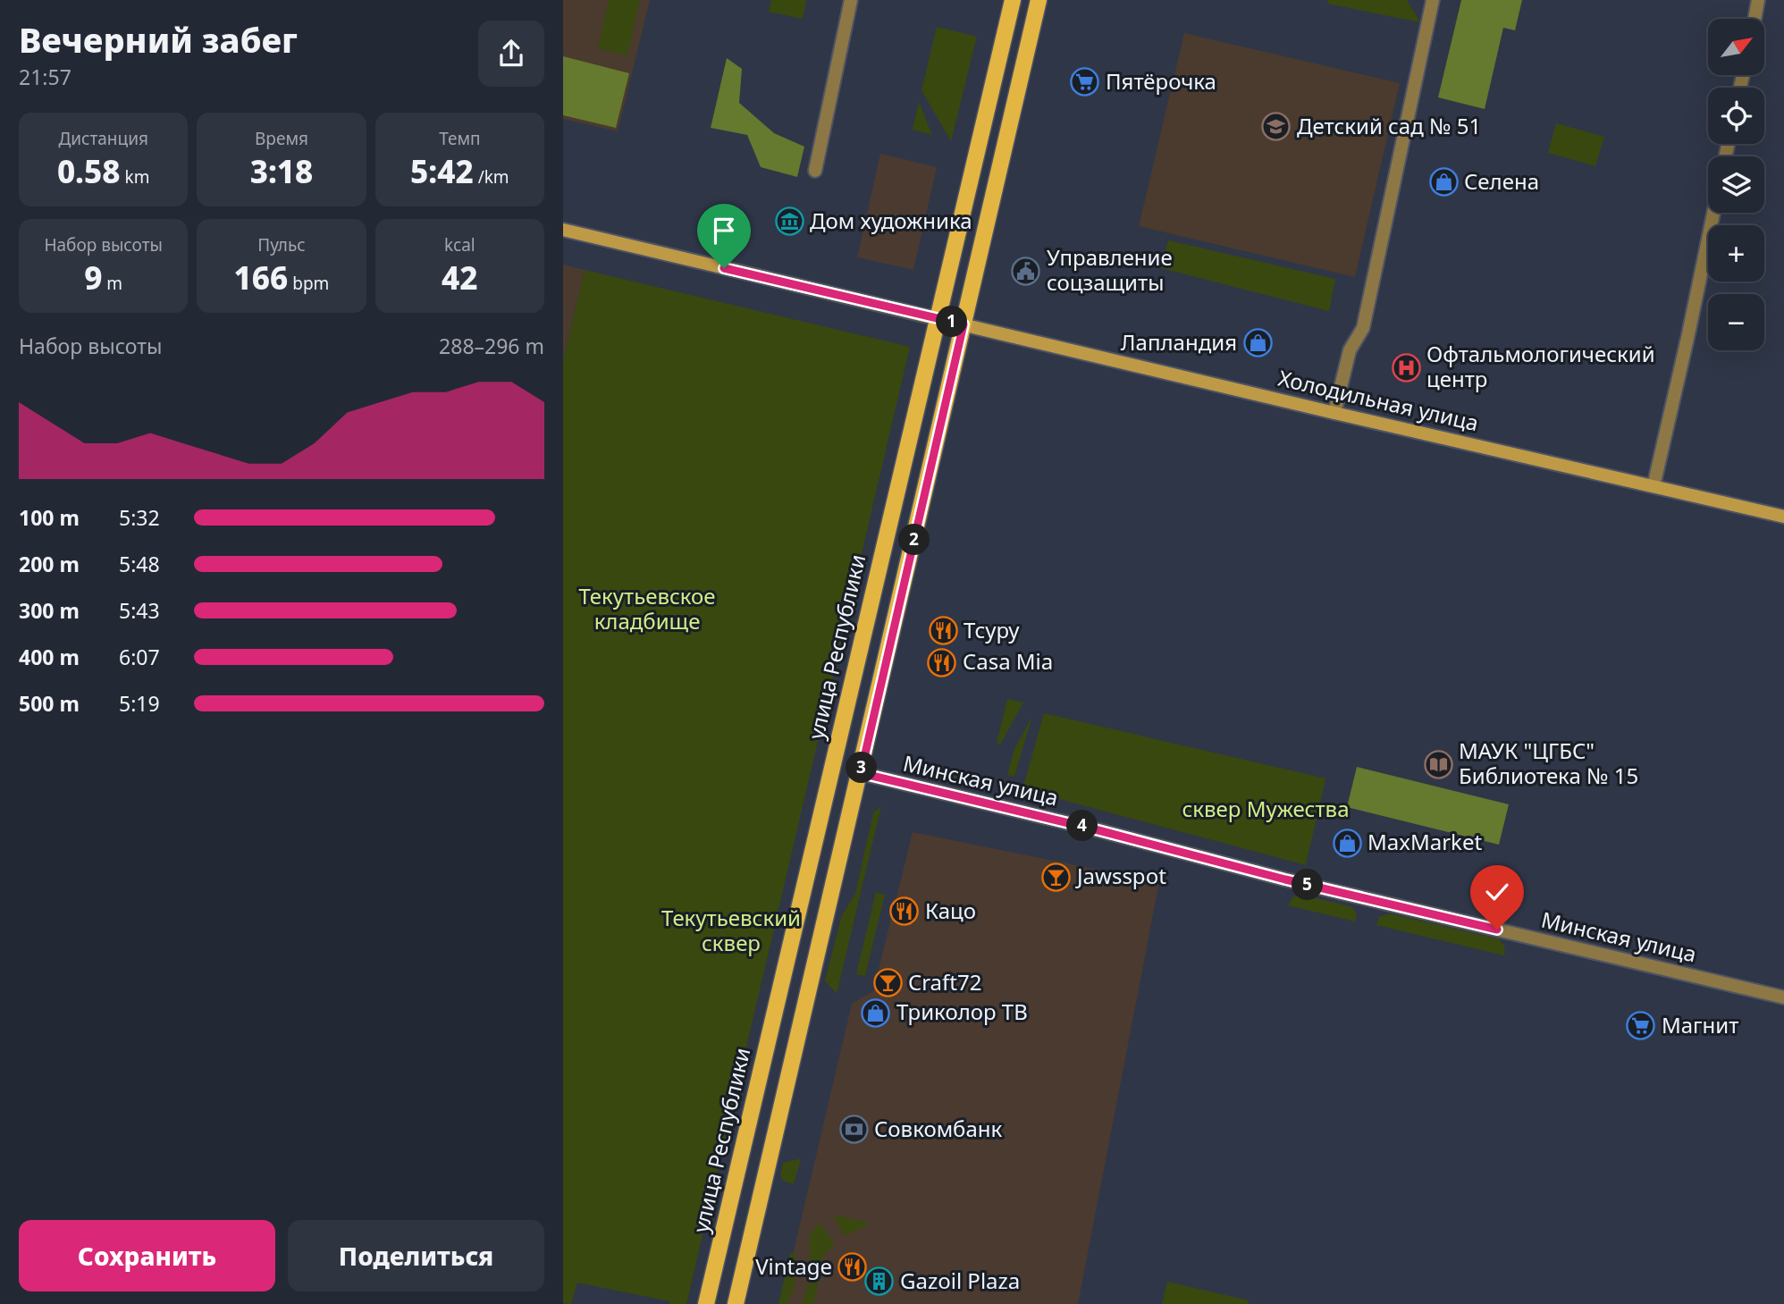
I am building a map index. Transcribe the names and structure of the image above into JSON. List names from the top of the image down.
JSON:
{
  "streets": {
    "main road": ["улица Республики"],
    "street": ["Холодильная улица", "Минская улица"]
  },
  "crossings": [
    ["Холодильная улица", "улица Республики"]
  ],
  "parks": ["Текутьевское кладбище", "сквер Мужества", "Текутьевский сквер"],
  "places": {
    "supermarket": ["Пятёрочка", "Магнит"],
    "school or university": ["Детский сад № 51"],
    "shop": [
      "Селена",
      "Лапландия",
      "MaxMarket",
      "Триколор ТВ"
    ],
    "museum": ["Дом художника"],
    "public building": ["Управление соцзащиты"],
    "hospital": ["Офтальмологический центр"],
    "restaurant": [
      "Тсуру",
      "Casa Mia",
      "Кацо",
      "Vintage"
    ],
    "library": ["МАУК \"ЦГБС\" Библиотека № 15"],
    "bar": ["Jawsspot", "Craft72"],
    "bank": ["Совкомбанк"],
    "building": ["Gazoil Plaza"]
  },
  "north": "top right",
  "page": {
    "heading": ["Вечерний забег", "21:57"],
    "map_buttons": ["+", "−"],
    "stats": [
      ["Дистанция", "0.58 km"],
      ["Время", "3:18"],
      ["Темп", "5:42 /km"],
      ["Набор высоты", "9 m"],
      ["Пульс", "166 bpm"],
      ["kcal", "42"]
    ],
    "pins": [
      "1",
      "2",
      "3",
      "4",
      "5"
    ],
    "chart": ["Набор высоты", "288–296 m"],
    "list": [
      {
        "name": "100 m",
        "note": "5:32"
      },
      {
        "name": "200 m",
        "note": "5:48"
      },
      {
        "name": "300 m",
        "note": "5:43"
      },
      {
        "name": "400 m",
        "note": "6:07"
      },
      {
        "name": "500 m",
        "note": "5:19"
      }
    ],
    "buttons": ["Сохранить", "Поделиться"]
  }
}
